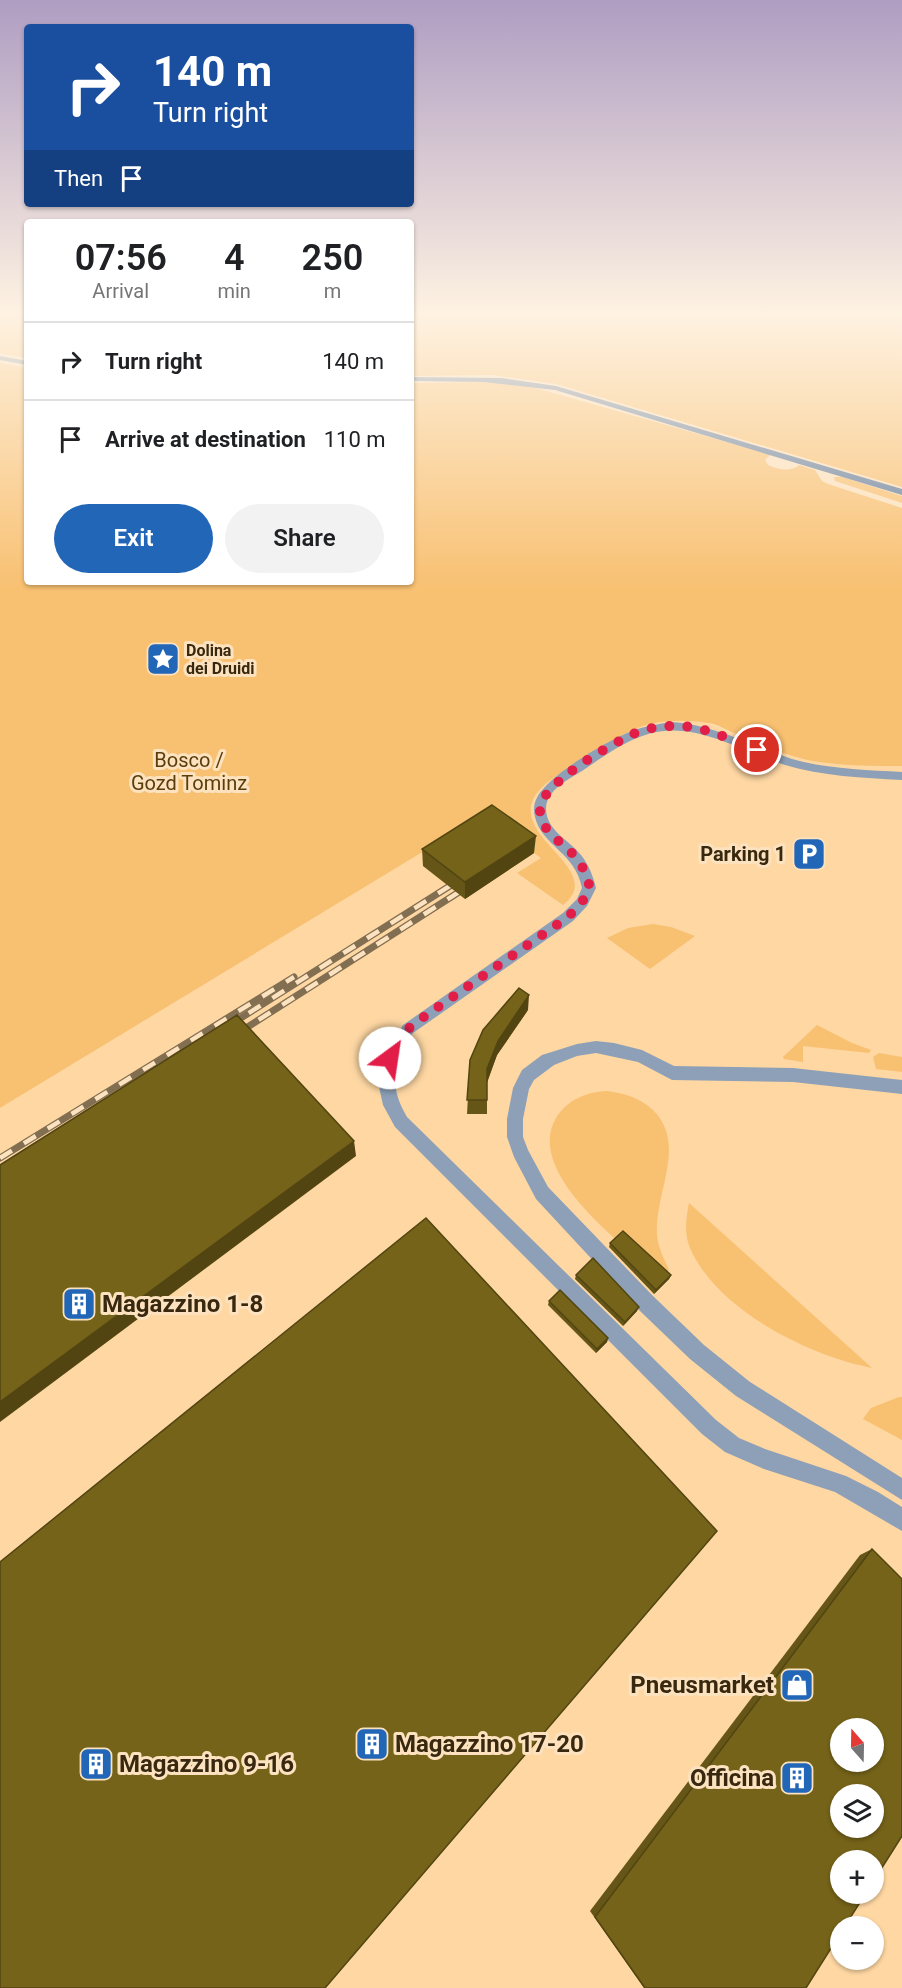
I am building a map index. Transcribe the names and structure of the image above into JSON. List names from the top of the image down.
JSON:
{
  "parks": ["Bosco / Gozd Tominz"],
  "places": {
    "place": ["Dolina dei Druidi"],
    "parking": ["Parking 1"],
    "building": [
      "Magazzino 1-8",
      "Magazzino 17-20",
      "Magazzino 9-16",
      "Officina"
    ],
    "shop": ["Pneusmarket"]
  },
  "north": "top",
  "page": {
    "turn": ["140 m", "Turn right"],
    "then": "Then",
    "eta": [
      "07:56",
      "Arrival",
      "4",
      "min",
      "250",
      "m"
    ],
    "list": [
      {
        "name": "Turn right",
        "value": "140 m"
      },
      {
        "name": "Arrive at destination",
        "value": "110 m"
      }
    ],
    "buttons": ["Exit", "Share"],
    "map_buttons": ["+", "−"]
  }
}
